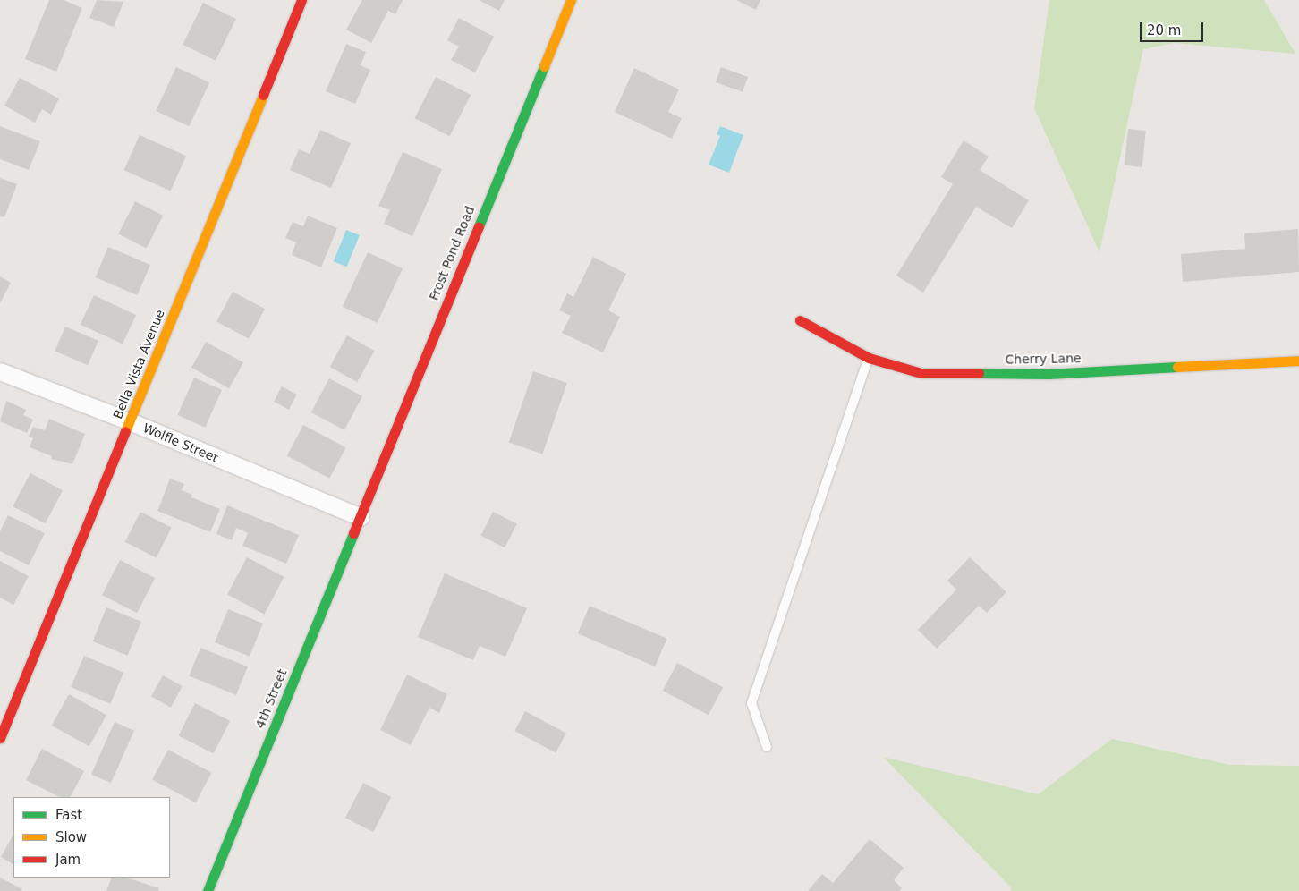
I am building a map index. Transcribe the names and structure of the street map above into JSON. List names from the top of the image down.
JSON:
{
  "streets": {
    "street": [
      "Frost Pond Road",
      "Cherry Lane",
      "Bella Vista Avenue",
      "Wolfle Street",
      "4th Street"
    ]
  },
  "crossings": [
    ["Frost Pond Road", "Wolfle Street"],
    ["Frost Pond Road", "4th Street"],
    ["Bella Vista Avenue", "Wolfle Street"],
    ["Wolfle Street", "4th Street"]
  ],
  "legend": ["Fast", "Slow", "Jam"],
  "scale_bar": "20 m"
}
